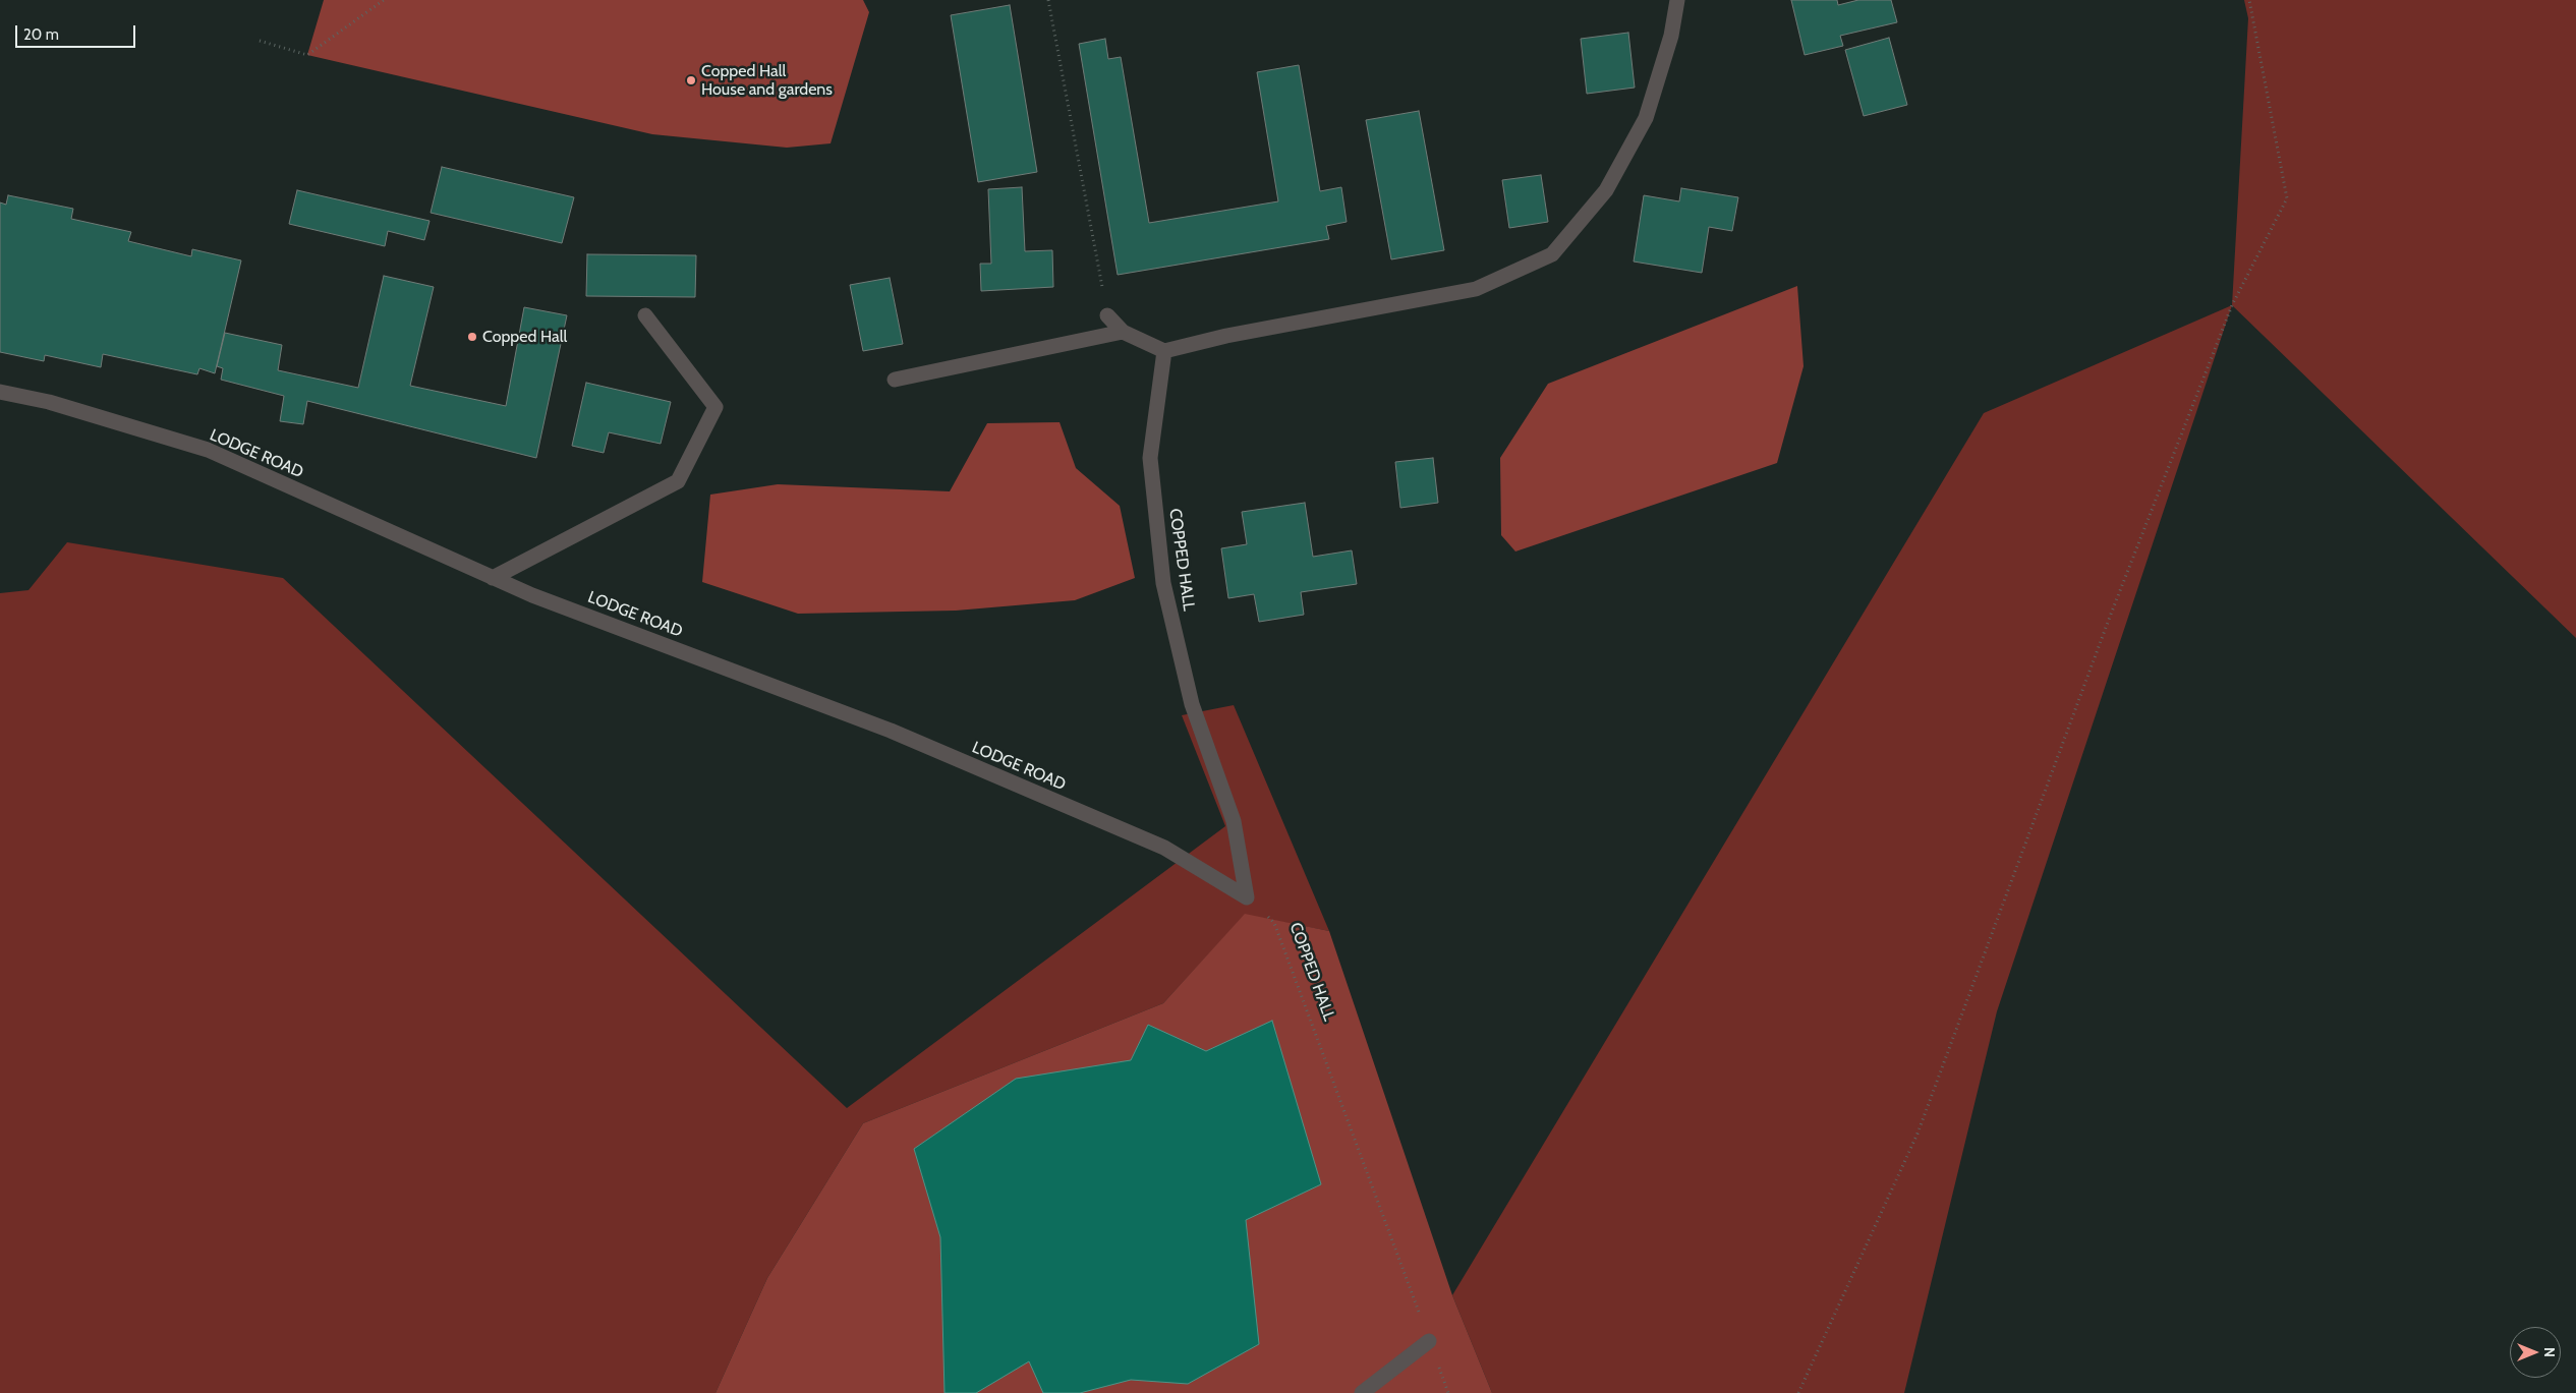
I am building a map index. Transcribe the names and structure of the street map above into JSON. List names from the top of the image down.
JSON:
{
  "streets": {
    "lane": ["LODGE ROAD", "COPPED HALL"]
  },
  "crossings": [
    ["LODGE ROAD", "COPPED HALL"]
  ],
  "places": ["Copped Hall House and gardens", "Copped Hall"],
  "scale_bar": "20 m",
  "north": "right"
}
